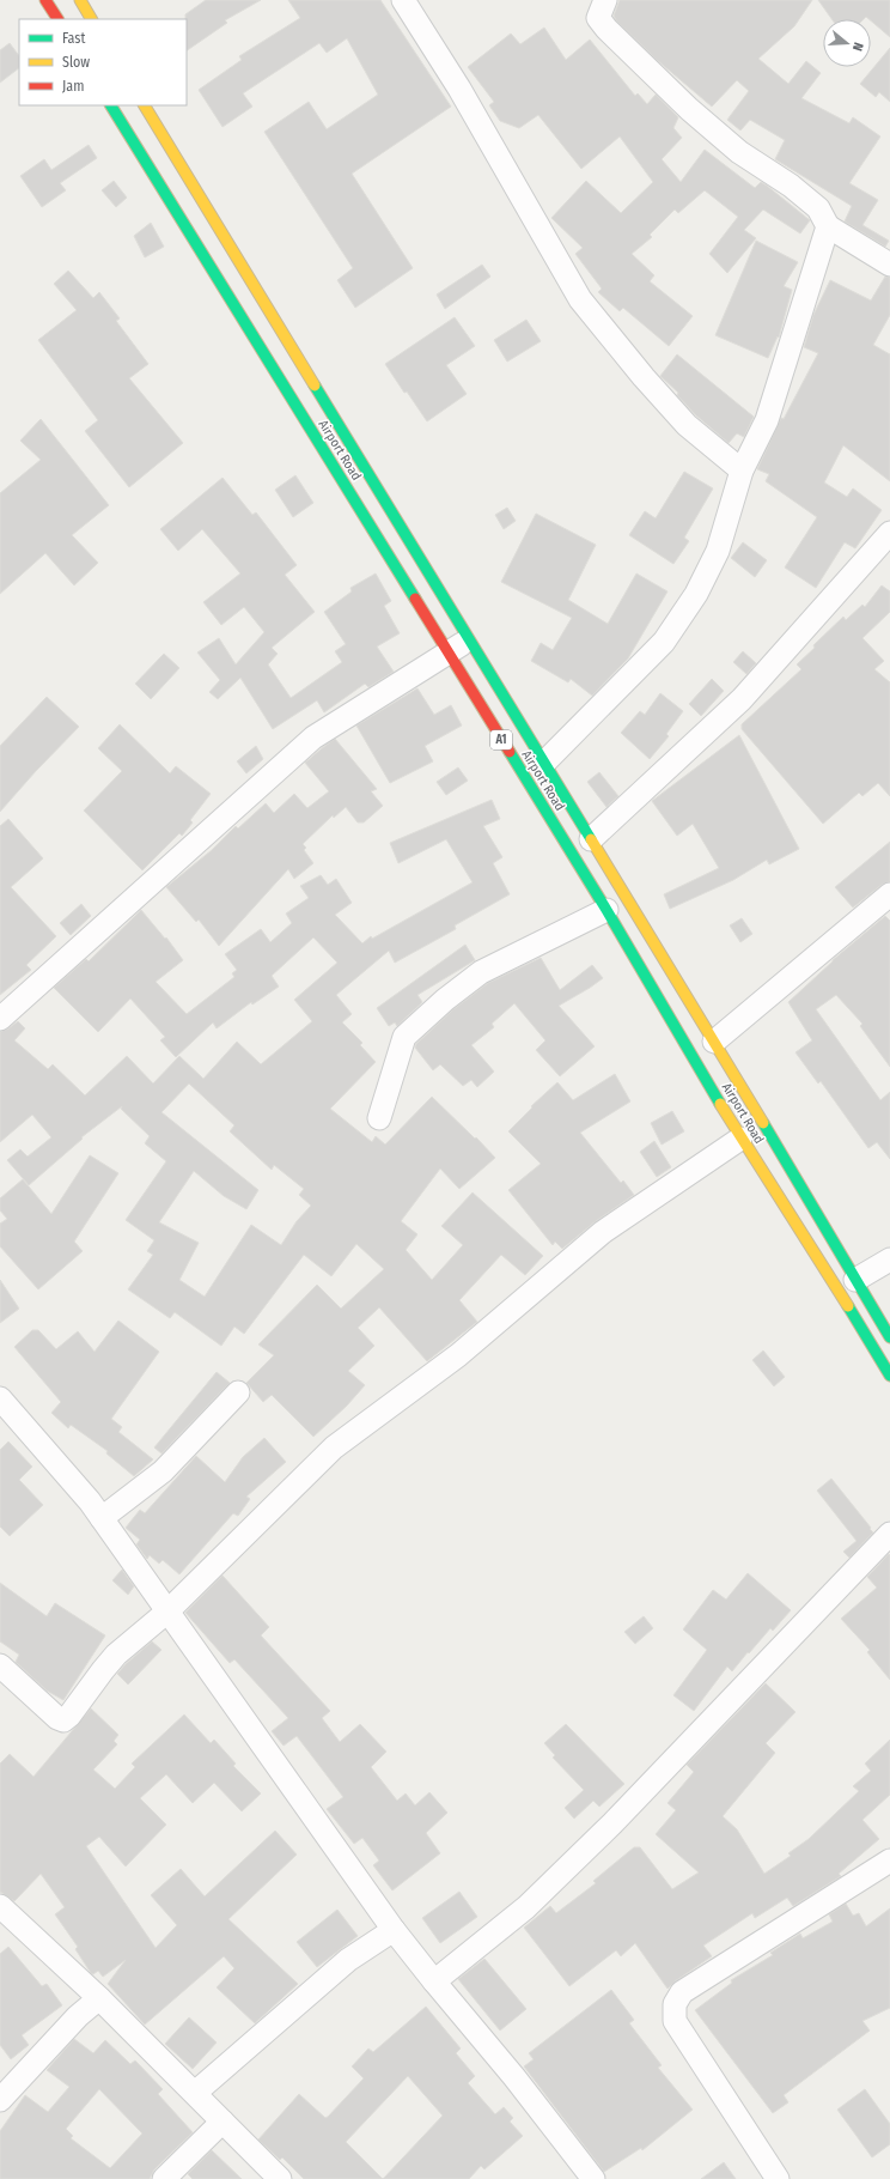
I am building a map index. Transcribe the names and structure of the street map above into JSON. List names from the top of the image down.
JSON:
{
  "streets": {
    "highway": ["Airport Road", "A1"]
  },
  "legend": ["Fast", "Slow", "Jam"],
  "north": "right"
}
